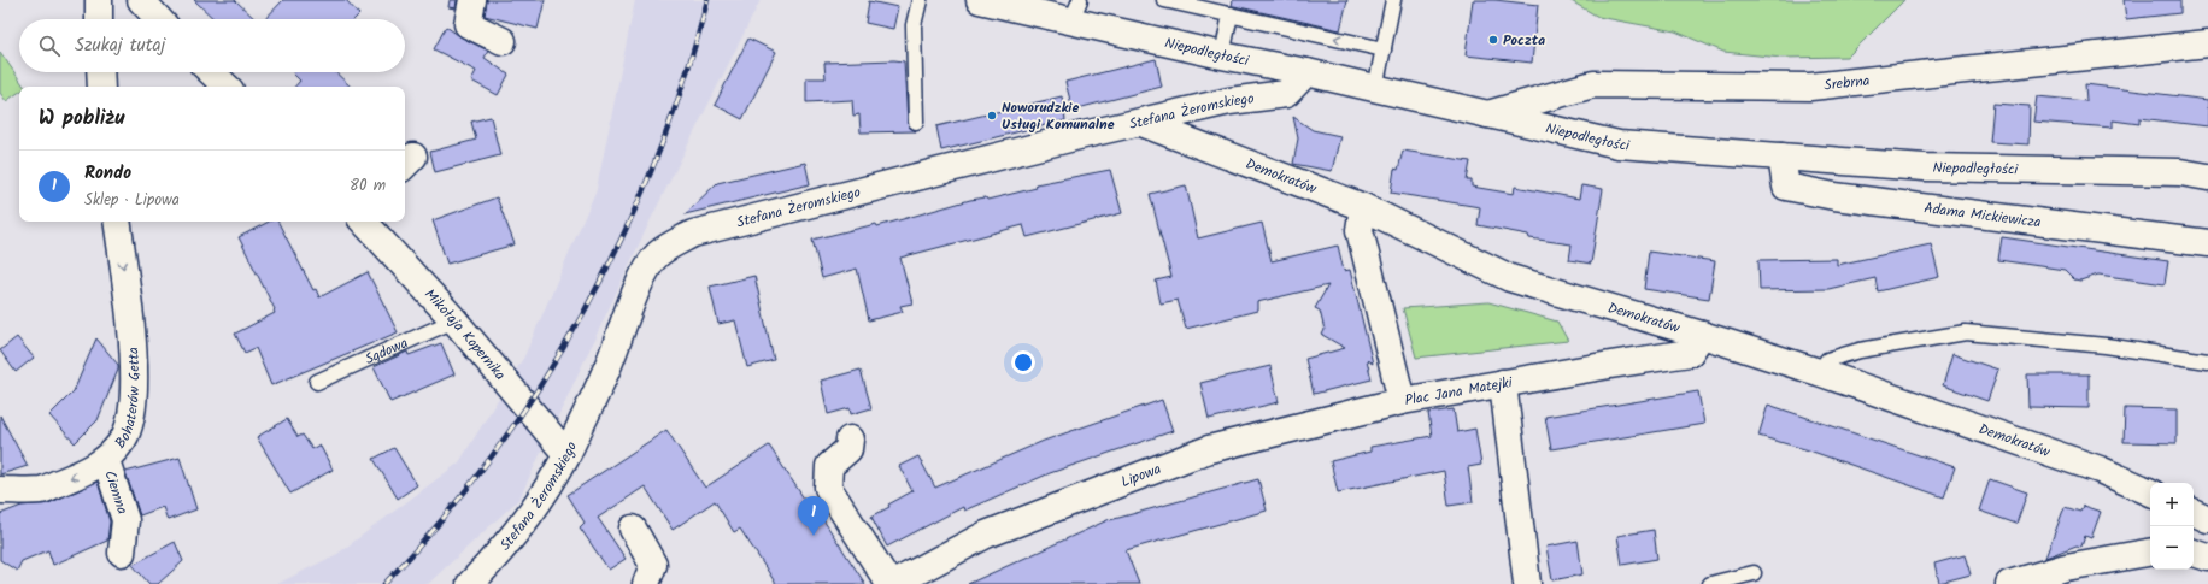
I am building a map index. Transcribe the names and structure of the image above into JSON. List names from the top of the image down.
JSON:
{
  "streets": {
    "street": [
      "Niepodległości",
      "Srebrna",
      "Stefana Żeromskiego",
      "Demokratów",
      "Adama Mickiewicza",
      "Mikołaja Kopernika",
      "Plac Jana Matejki",
      "Bohaterów Getta",
      "Lipowa",
      "Ciemna"
    ],
    "lane": ["Sądowa"]
  },
  "crossings": [
    ["Niepodległości", "Srebrna"],
    ["Niepodległości", "Stefana Żeromskiego"],
    ["Niepodległości", "Adama Mickiewicza"],
    ["Stefana Żeromskiego", "Demokratów"],
    ["Stefana Żeromskiego", "Mikołaja Kopernika"],
    ["Demokratów", "Plac Jana Matejki"],
    ["Mikołaja Kopernika", "Sądowa"],
    ["Plac Jana Matejki", "Lipowa"],
    ["Bohaterów Getta", "Ciemna"]
  ],
  "one_way": ["Bohaterów Getta"],
  "places": ["Poczta", "Noworudzkie Usługi Komunalne"],
  "page": {
    "search": "Szukaj tutaj",
    "heading": "W pobliżu",
    "list": [
      {
        "mark": "1",
        "name": "Rondo",
        "note": "Sklep · Lipowa",
        "value": "80 m"
      }
    ],
    "map_buttons": ["+", "−"],
    "pins": "1"
  }
}
